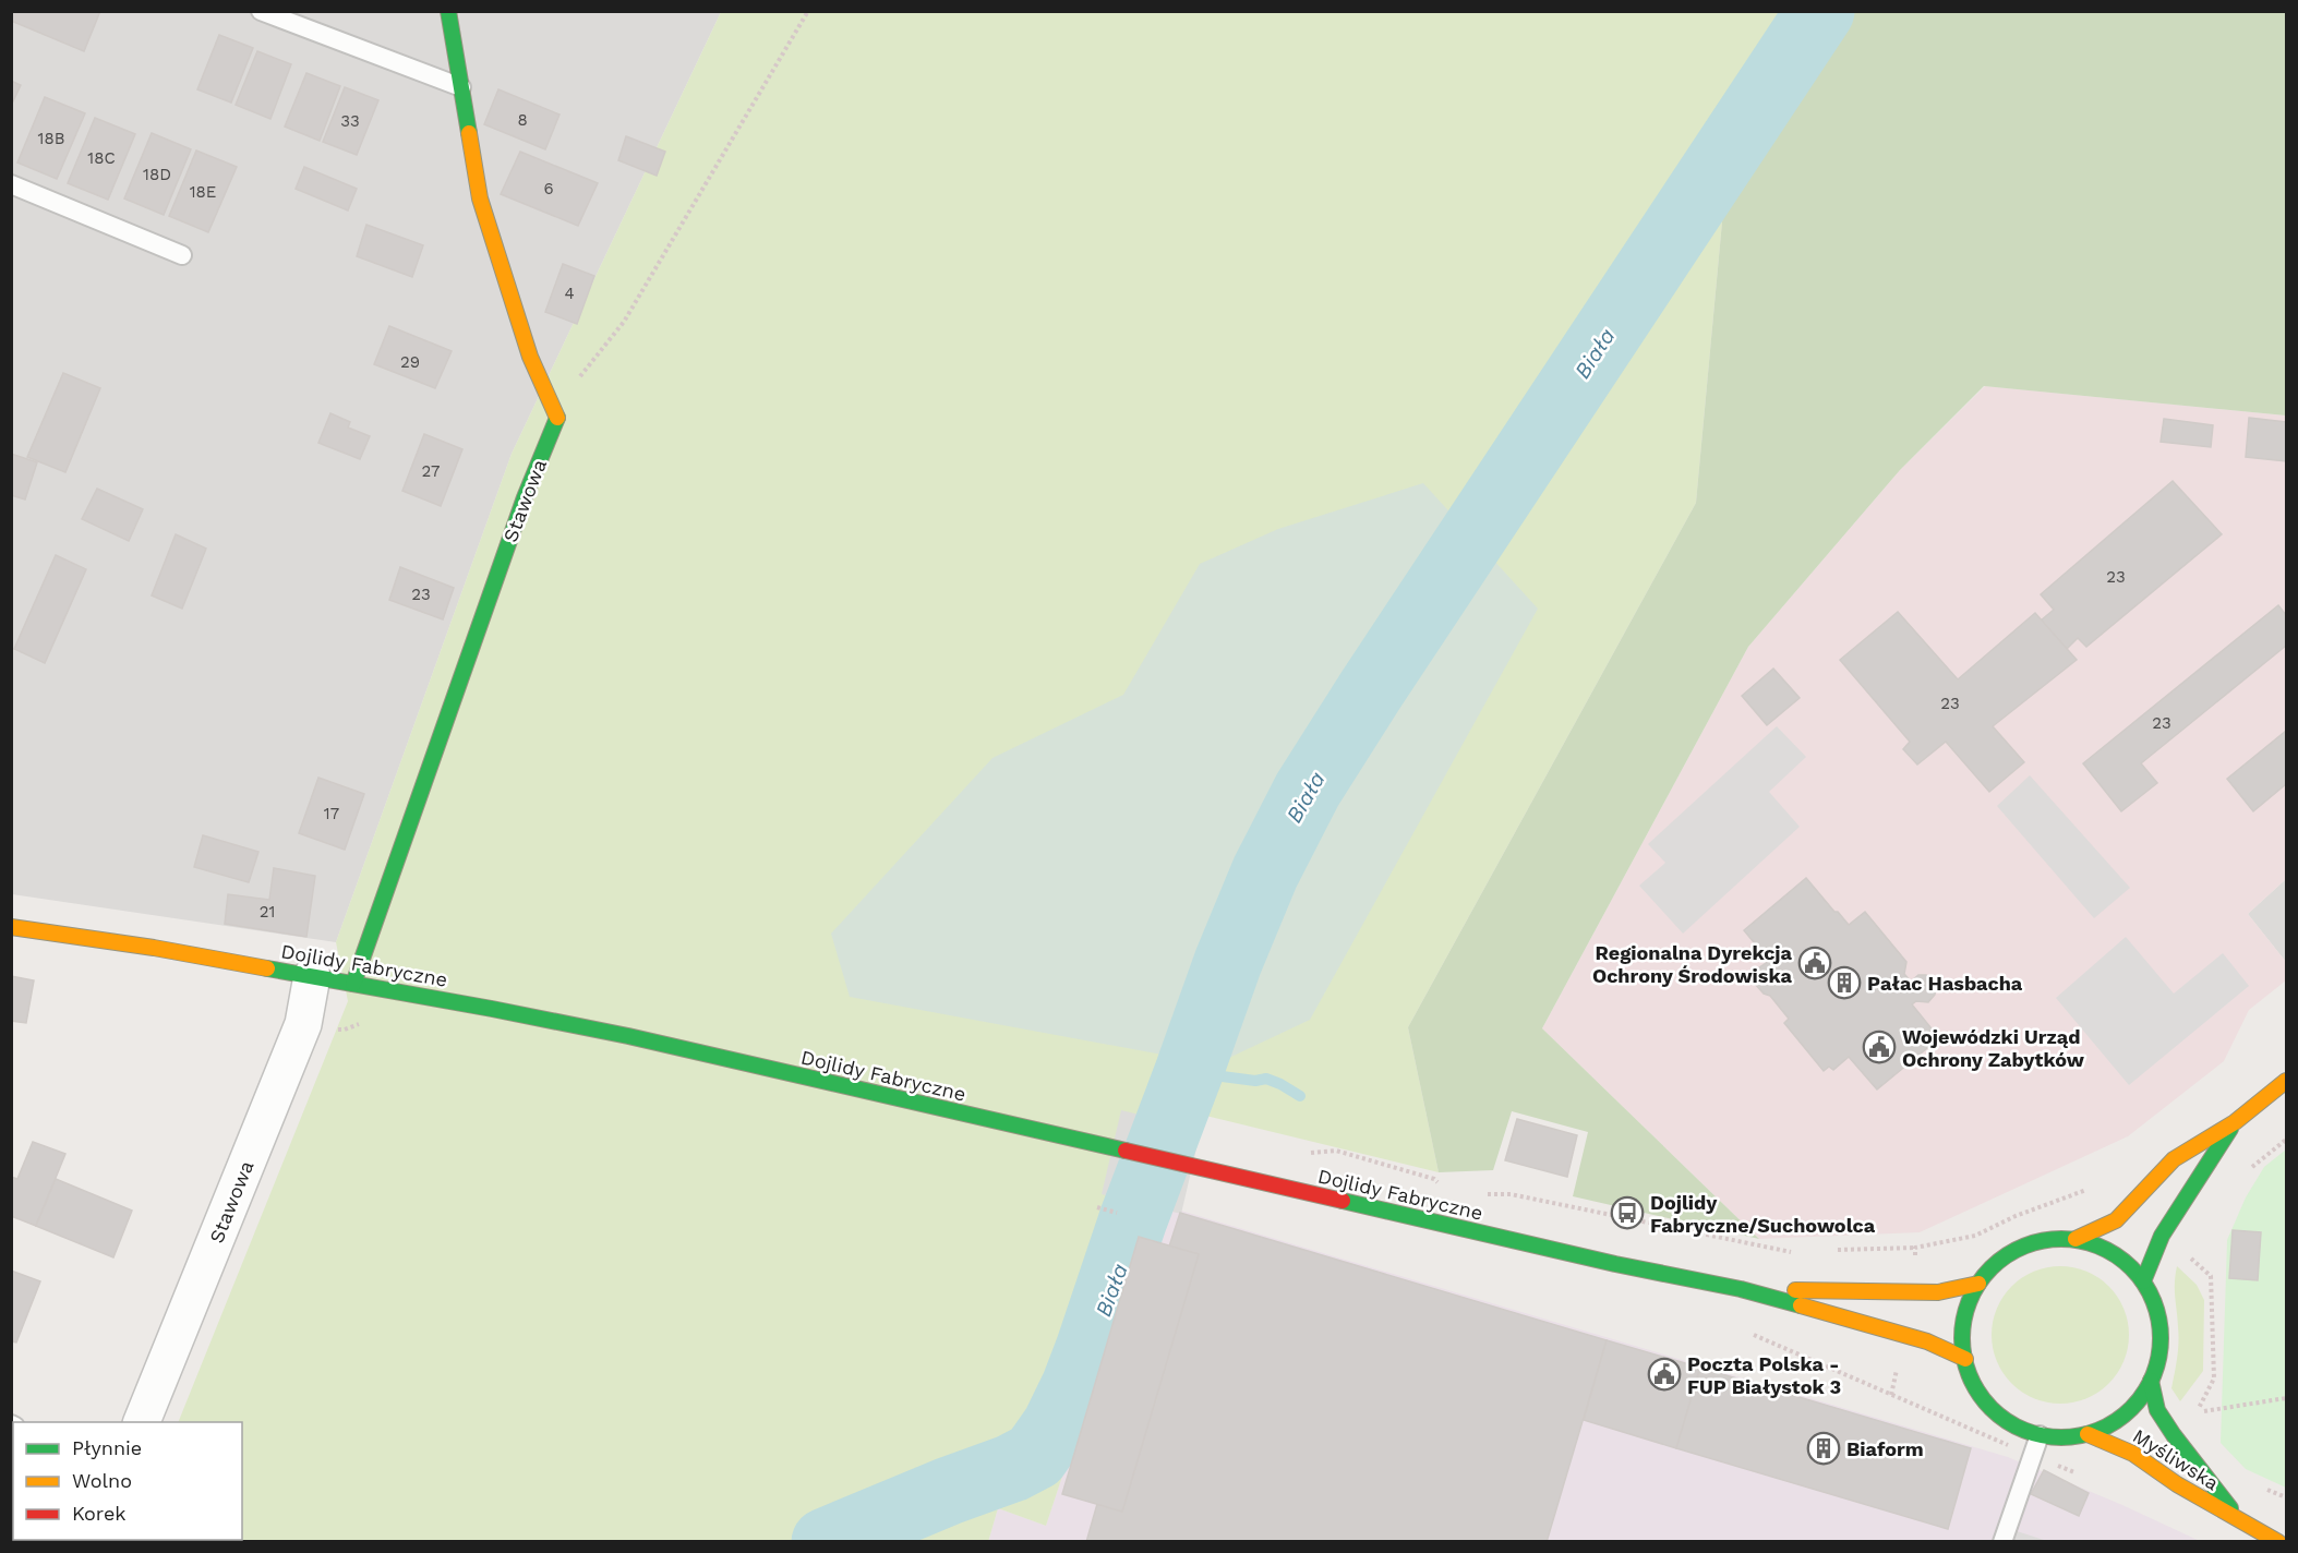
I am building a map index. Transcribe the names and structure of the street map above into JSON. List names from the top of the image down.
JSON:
{
  "streets": {
    "main road": ["Stawowa", "Dojlidy Fabryczne", "Myśliwska"]
  },
  "crossings": [
    ["Stawowa", "Dojlidy Fabryczne"],
    ["Dojlidy Fabryczne", "Myśliwska"]
  ],
  "water": ["Biała"],
  "places": {
    "public building": ["Regionalna Dyrekcja Ochrony Środowiska", "Wojewódzki Urząd Ochrony Zabytków", "Poczta Polska - FUP Białystok 3"],
    "building": ["Pałac Hasbacha", "Biaform"],
    "bus stop": ["Dojlidy Fabryczne/Suchowolca"]
  },
  "house_numbers": [
    "8",
    "33",
    "18B",
    "18C",
    "18D",
    "6",
    "18E",
    "4",
    "29",
    "27",
    "23",
    "23",
    "23",
    "23",
    "17",
    "21"
  ],
  "legend": ["Płynnie", "Wolno", "Korek"]
}
